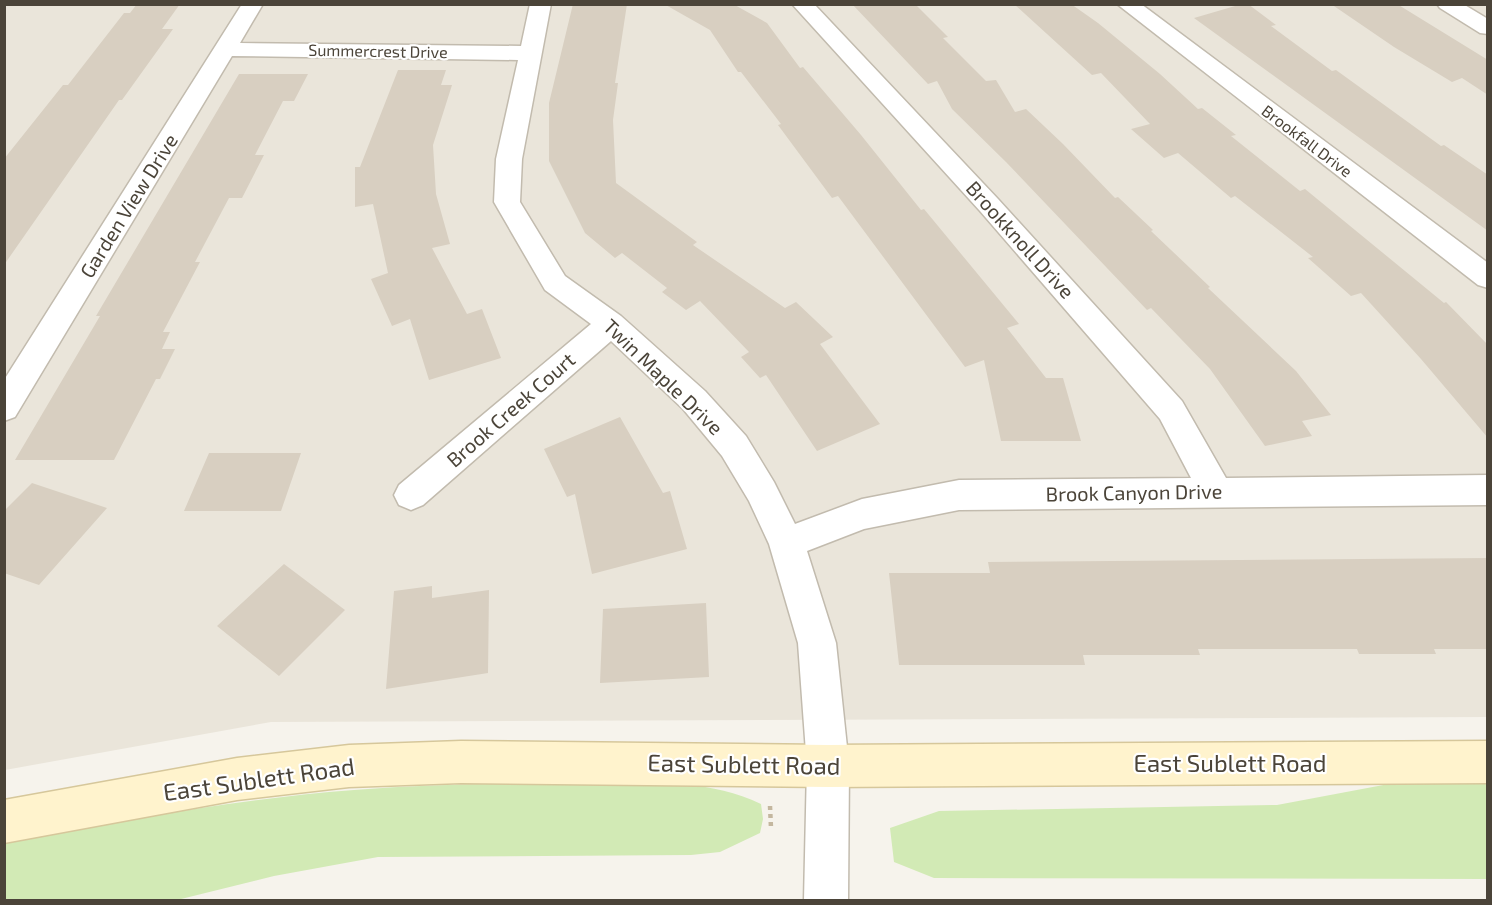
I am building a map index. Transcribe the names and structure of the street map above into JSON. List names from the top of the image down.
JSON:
{
  "streets": {
    "main road": ["East Sublett Road"],
    "street": [
      "Summercrest Drive",
      "Brookfall Drive",
      "Garden View Drive",
      "Brookknoll Drive",
      "Twin Maple Drive",
      "Brook Creek Court",
      "Brook Canyon Drive"
    ]
  },
  "crossings": [
    ["Summercrest Drive", "Garden View Drive"],
    ["Summercrest Drive", "Twin Maple Drive"],
    ["Brookknoll Drive", "Brook Canyon Drive"],
    ["Twin Maple Drive", "Brook Creek Court"],
    ["Twin Maple Drive", "Brook Canyon Drive"],
    ["Twin Maple Drive", "East Sublett Road"]
  ]
}
